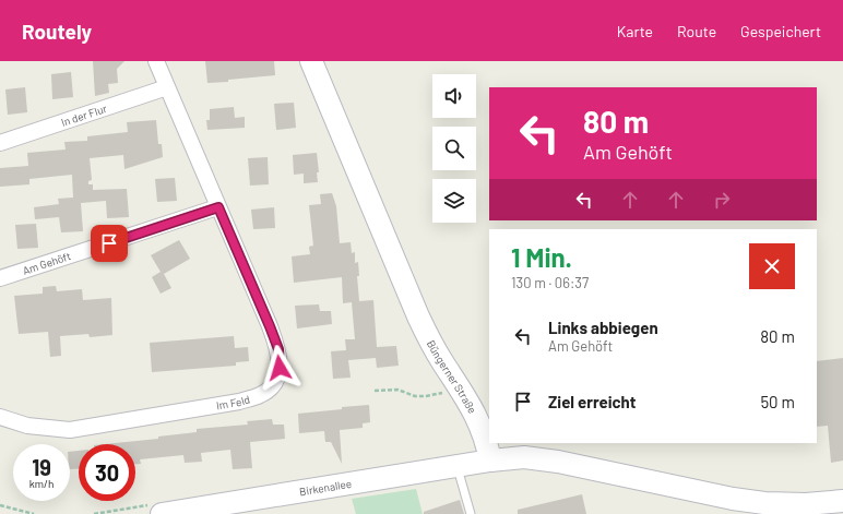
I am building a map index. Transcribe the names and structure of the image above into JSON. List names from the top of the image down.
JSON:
{
  "streets": {
    "street": [
      "In der Flur",
      "Am Gehöft",
      "Büngerner Straße",
      "Im Feld",
      "Birkenallee"
    ]
  },
  "crossings": [
    ["In der Flur", "Im Feld"],
    ["Am Gehöft", "Im Feld"],
    ["Büngerner Straße", "Birkenallee"]
  ],
  "page": {
    "header": "Routely",
    "nav": ["Karte", "Route", "Gespeichert"],
    "turn": ["80 m", "Am Gehöft"],
    "heading": ["1 Min.", "130 m · 06:37"],
    "list": [
      {
        "name": "Links abbiegen",
        "note": "Am Gehöft",
        "value": "80 m"
      },
      {
        "name": "Ziel erreicht",
        "value": "50 m"
      }
    ],
    "speed": "19 km/h",
    "limit": "30"
  }
}
